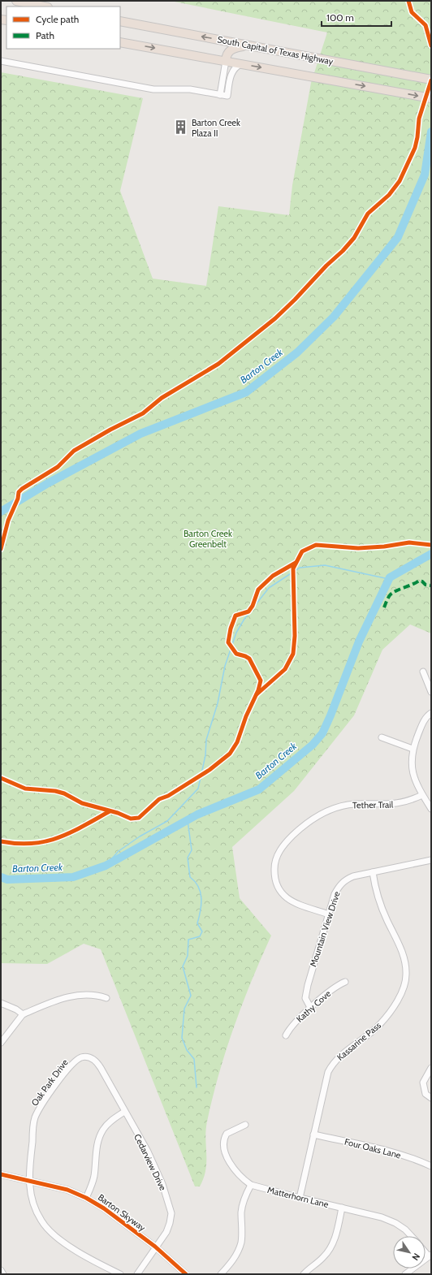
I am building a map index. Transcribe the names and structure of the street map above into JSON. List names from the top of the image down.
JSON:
{
  "streets": {
    "highway": ["South Capital of Texas Highway"],
    "street": [
      "Tether Trail",
      "Mountain View Drive",
      "Kathy Cove",
      "Kassarine Pass",
      "Oak Park Drive",
      "Four Oaks Lane",
      "Cedarview Drive",
      "Matterhorn Lane",
      "Barton Skyway"
    ]
  },
  "crossings": [
    ["Tether Trail", "Mountain View Drive"],
    ["Mountain View Drive", "Kathy Cove"],
    ["Mountain View Drive", "Kassarine Pass"],
    ["Kassarine Pass", "Four Oaks Lane"],
    ["Kassarine Pass", "Matterhorn Lane"],
    ["Oak Park Drive", "Cedarview Drive"],
    ["Oak Park Drive", "Barton Skyway"],
    ["Cedarview Drive", "Barton Skyway"]
  ],
  "water": ["Barton Creek"],
  "parks": ["Barton Creek Greenbelt"],
  "places": {
    "building": ["Barton Creek Plaza II"]
  },
  "legend": ["Cycle path", "Path"],
  "scale_bar": "100 m",
  "north": "bottom right"
}
